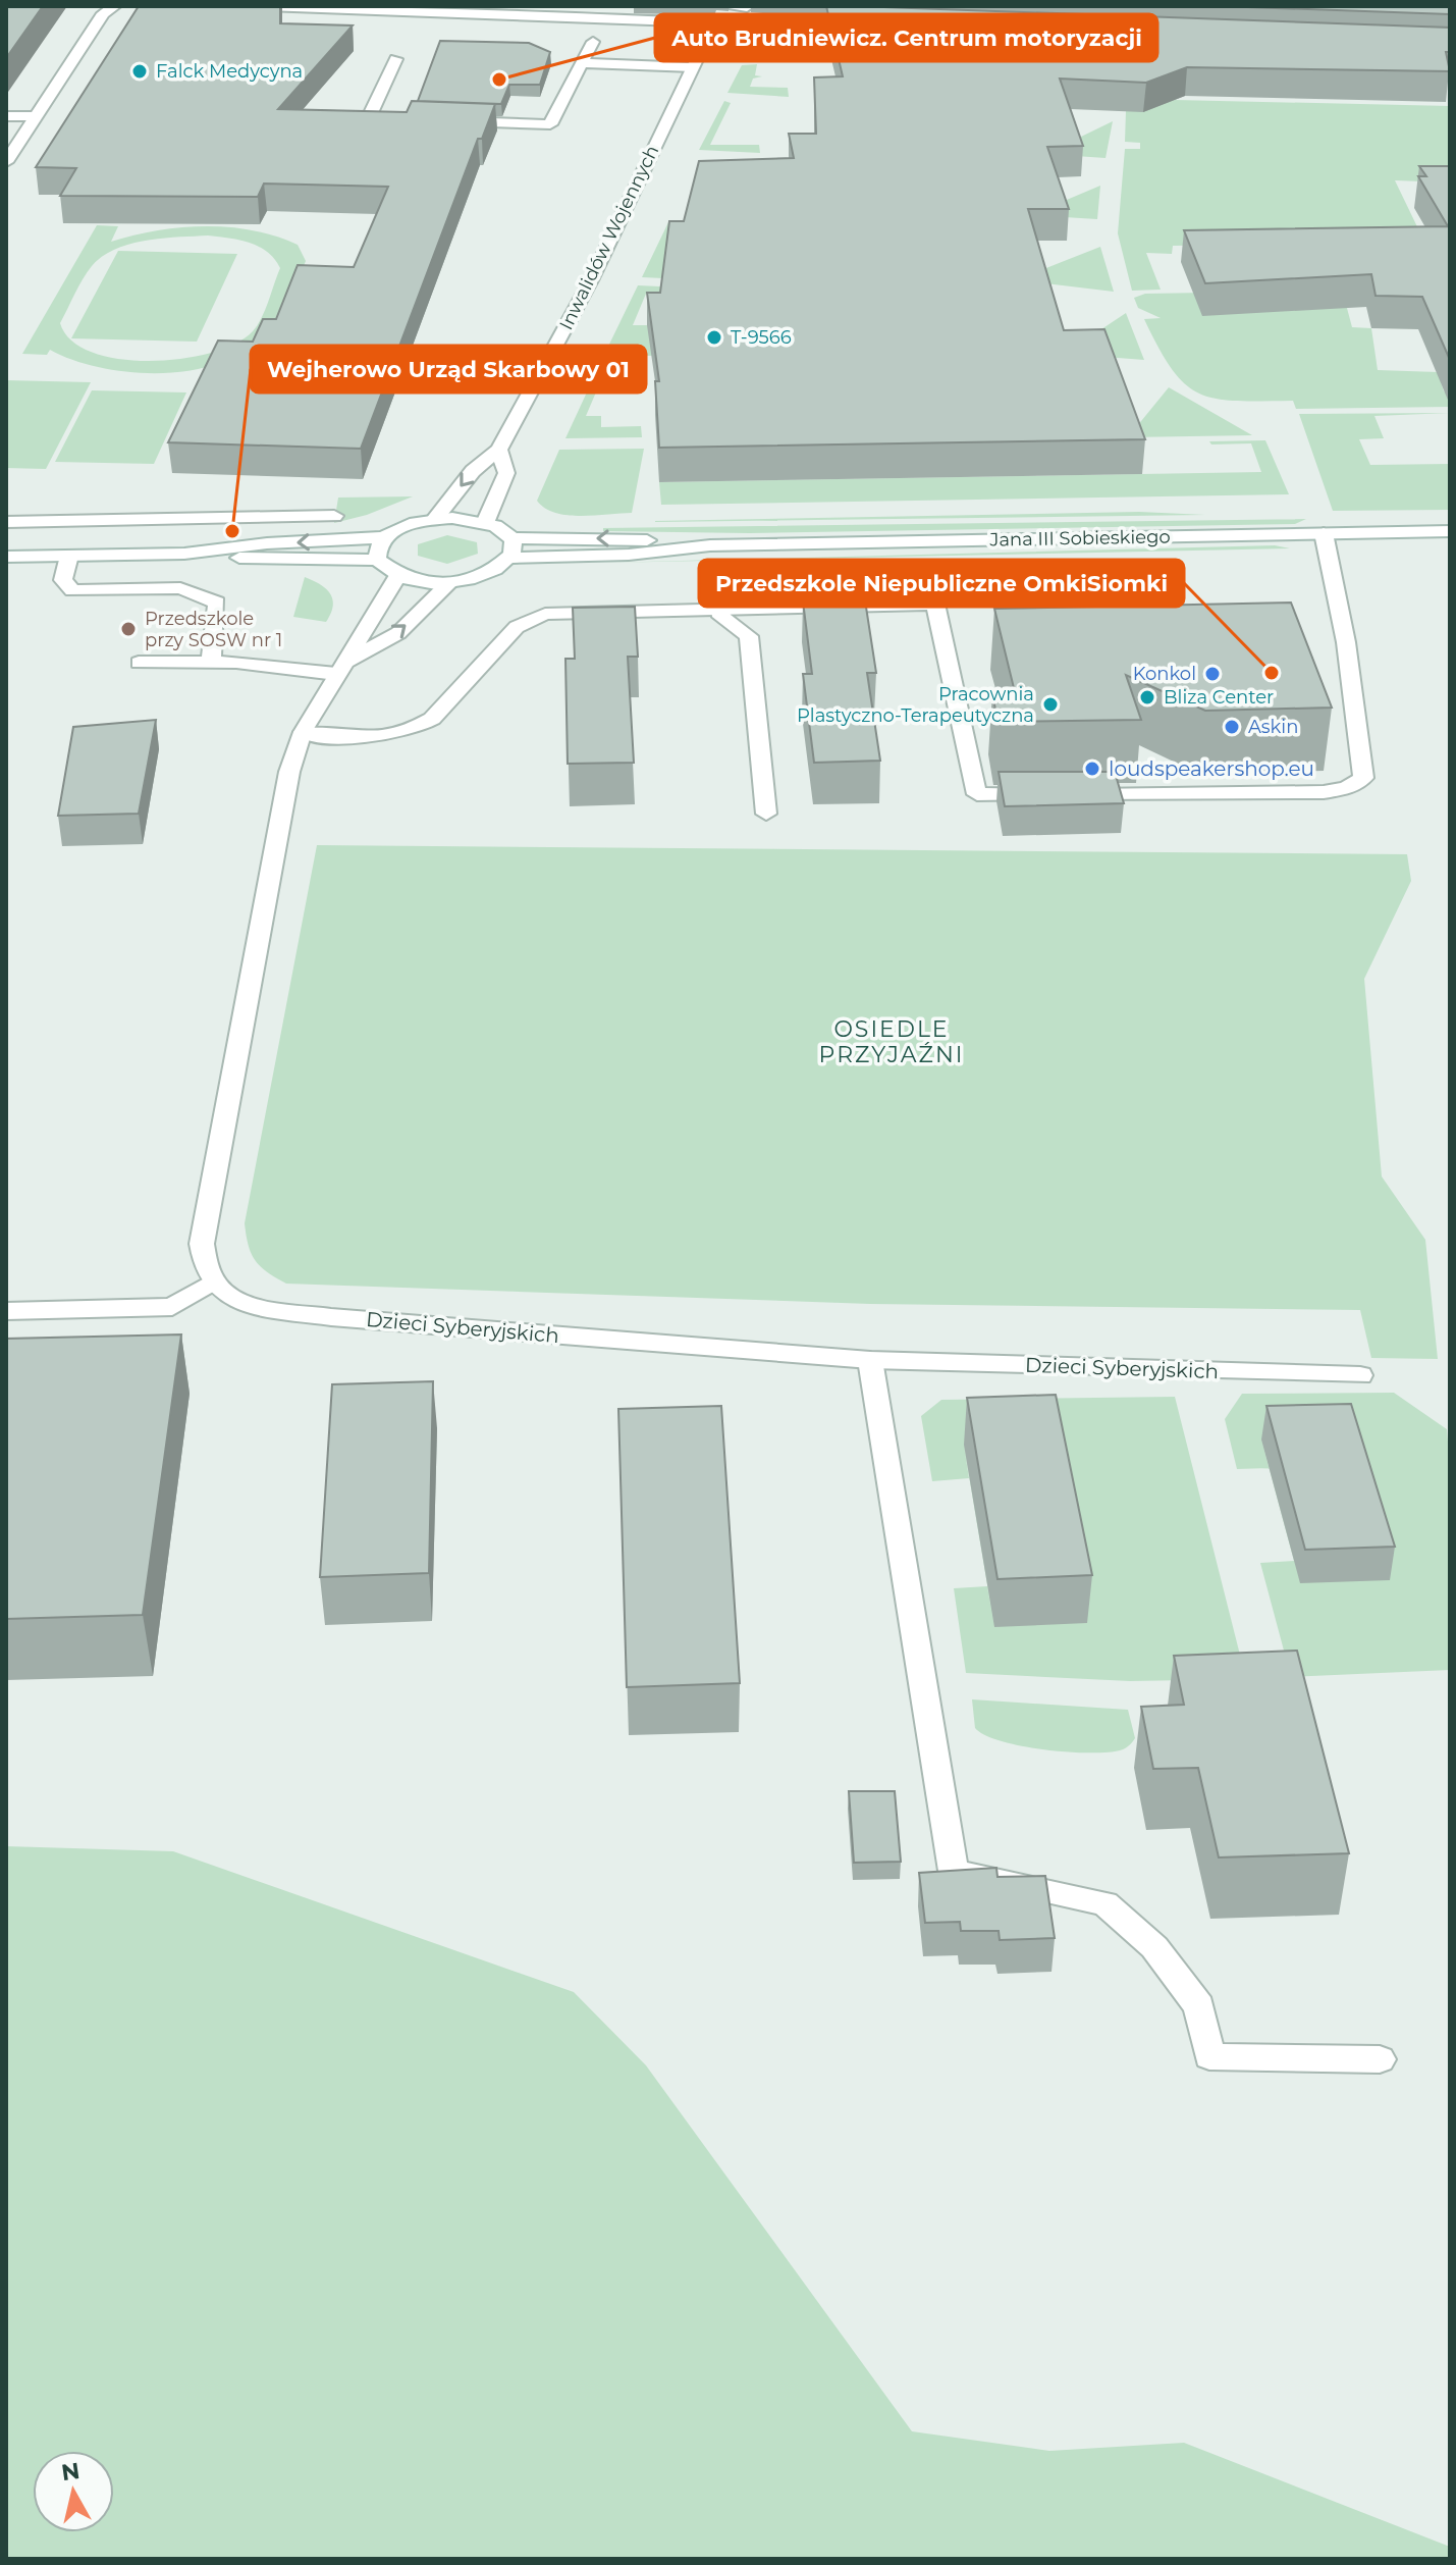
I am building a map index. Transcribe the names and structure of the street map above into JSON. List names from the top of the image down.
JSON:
{
  "streets": {
    "street": ["Inwalidów Wojennych", "Jana III Sobieskiego", "Dzieci Syberyjskich"]
  },
  "districts": ["OSIEDLE PRZYJAŹNI"],
  "places": [
    "Falck Medycyna",
    "Auto Brudniewicz. Centrum motoryzacji",
    "T-9566",
    "Wejherowo Urząd Skarbowy 01",
    "Przedszkole przy SOSW nr 1",
    "Przedszkole Niepubliczne OmkiSiomki",
    "Konkol",
    "Bliza Center",
    "Pracownia Plastyczno-Terapeutyczna",
    "Askin",
    "loudspeakershop.eu"
  ],
  "north": "top"
}
